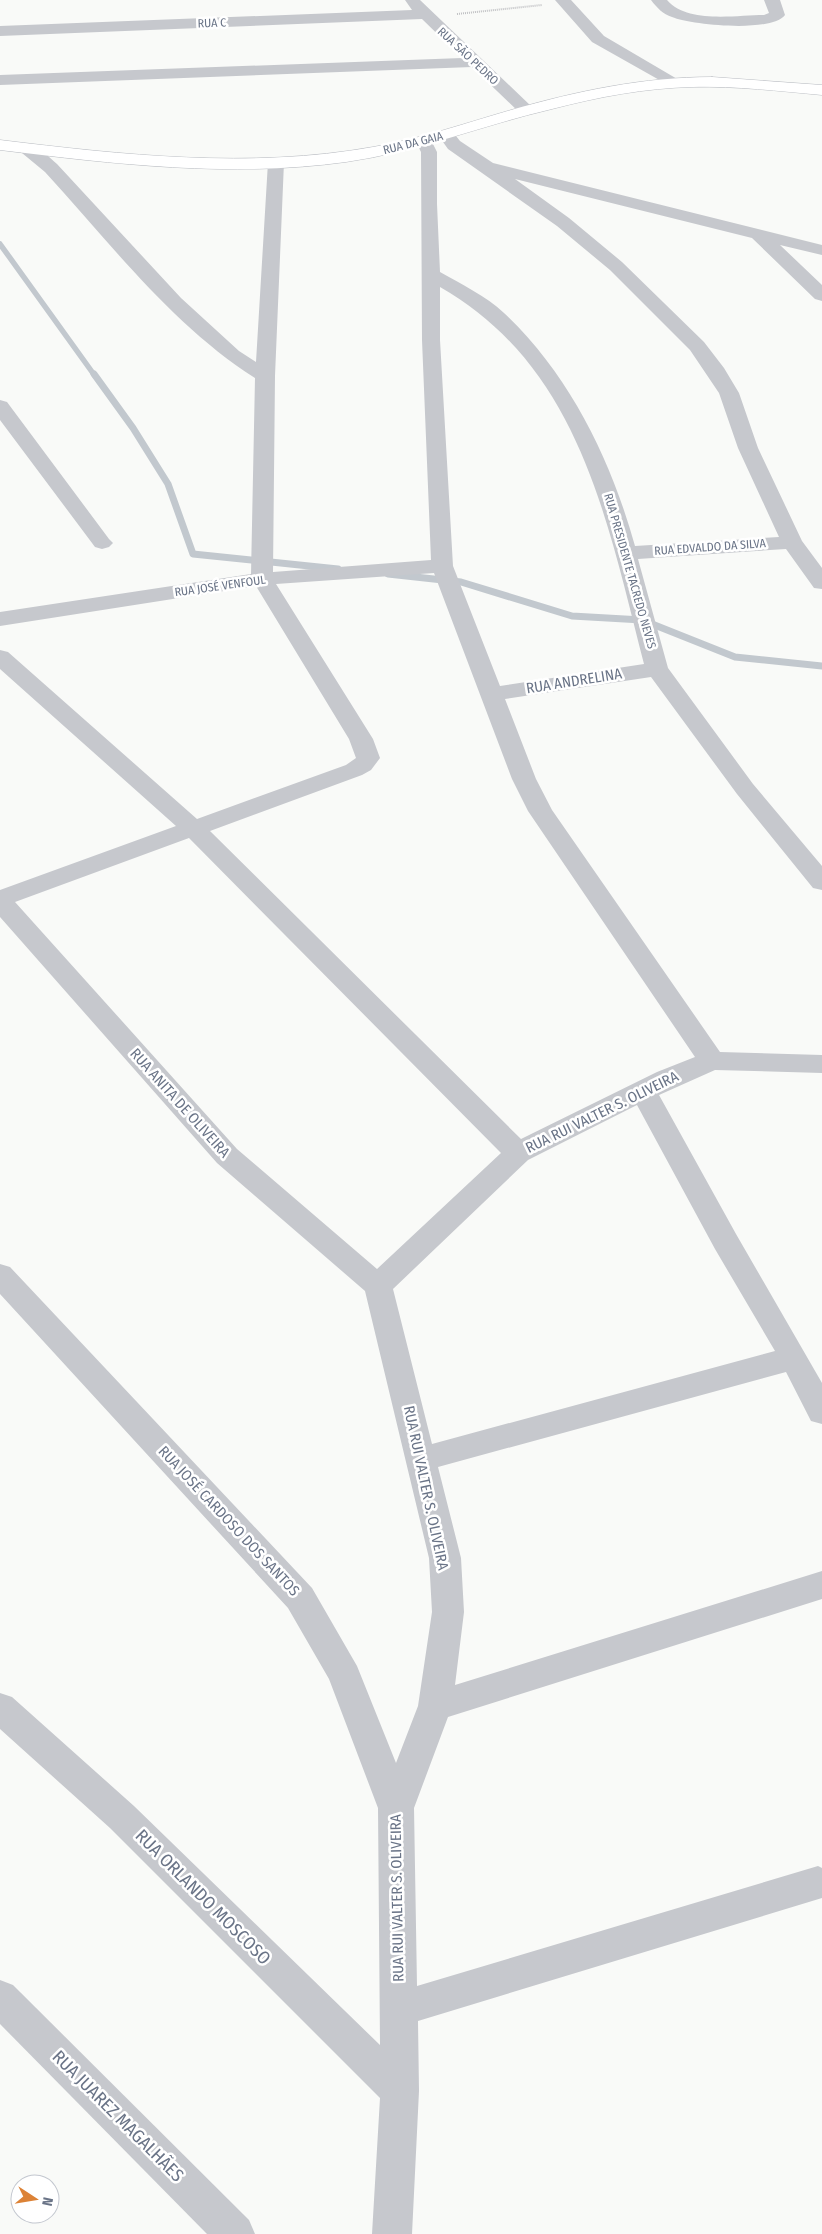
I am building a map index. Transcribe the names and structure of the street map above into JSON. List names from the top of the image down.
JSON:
{
  "streets": {
    "main road": ["RUA DA GAIA"],
    "street": [
      "RUA C",
      "RUA SÃO PEDRO",
      "RUA EDVALDO DA SILVA",
      "RUA PRESIDENTE TACREDO NEVES",
      "RUA JOSÉ VENFOUL",
      "RUA ANDRELINA",
      "RUA ANITA DE OLIVEIRA",
      "RUA RUI VALTER S. OLIVEIRA",
      "RUA JOSÉ CARDOSO DOS SANTOS",
      "RUA ORLANDO MOSCOSO",
      "RUA JUAREZ MAGALHÃES"
    ]
  },
  "crossings": [
    ["RUA C", "RUA SÃO PEDRO"],
    ["RUA SÃO PEDRO", "RUA DA GAIA"],
    ["RUA EDVALDO DA SILVA", "RUA PRESIDENTE TACREDO NEVES"],
    ["RUA PRESIDENTE TACREDO NEVES", "RUA ANDRELINA"],
    ["RUA ANITA DE OLIVEIRA", "RUA RUI VALTER S. OLIVEIRA"],
    ["RUA RUI VALTER S. OLIVEIRA", "RUA JOSÉ CARDOSO DOS SANTOS"],
    ["RUA RUI VALTER S. OLIVEIRA", "RUA ORLANDO MOSCOSO"]
  ],
  "north": "right"
}
